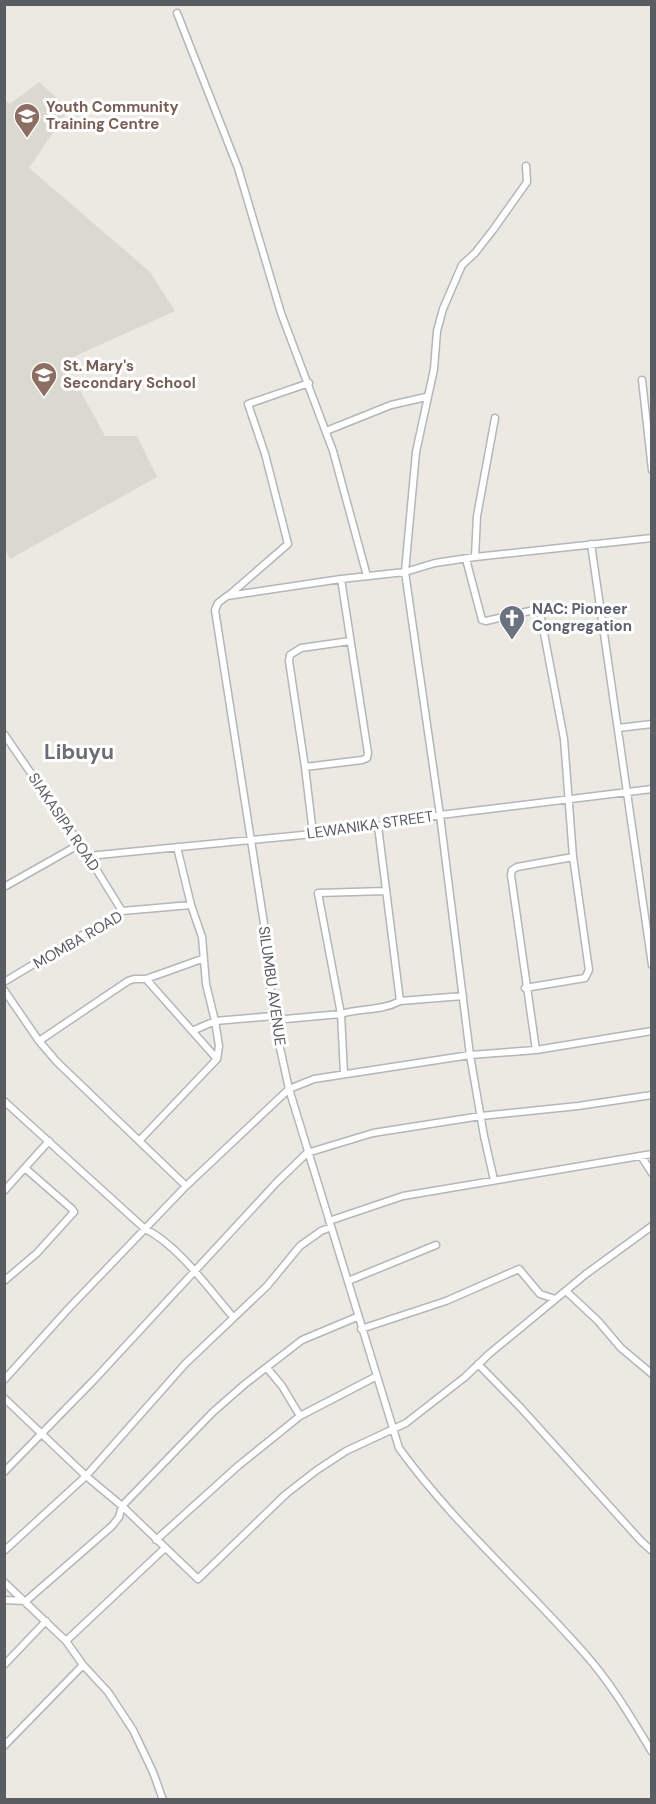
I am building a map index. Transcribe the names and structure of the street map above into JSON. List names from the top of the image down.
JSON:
{
  "streets": {
    "street": [
      "SIAKASIPA ROAD",
      "LEWANIKA STREET",
      "MOMBA ROAD",
      "SILUMBU AVENUE"
    ]
  },
  "crossings": [
    ["SIAKASIPA ROAD", "LEWANIKA STREET"],
    ["SIAKASIPA ROAD", "MOMBA ROAD"],
    ["LEWANIKA STREET", "SILUMBU AVENUE"]
  ],
  "districts": ["Libuyu"],
  "places": {
    "school or university": ["Youth Community Training Centre", "St. Mary's Secondary School"],
    "church": ["NAC: Pioneer Congregation"]
  }
}
